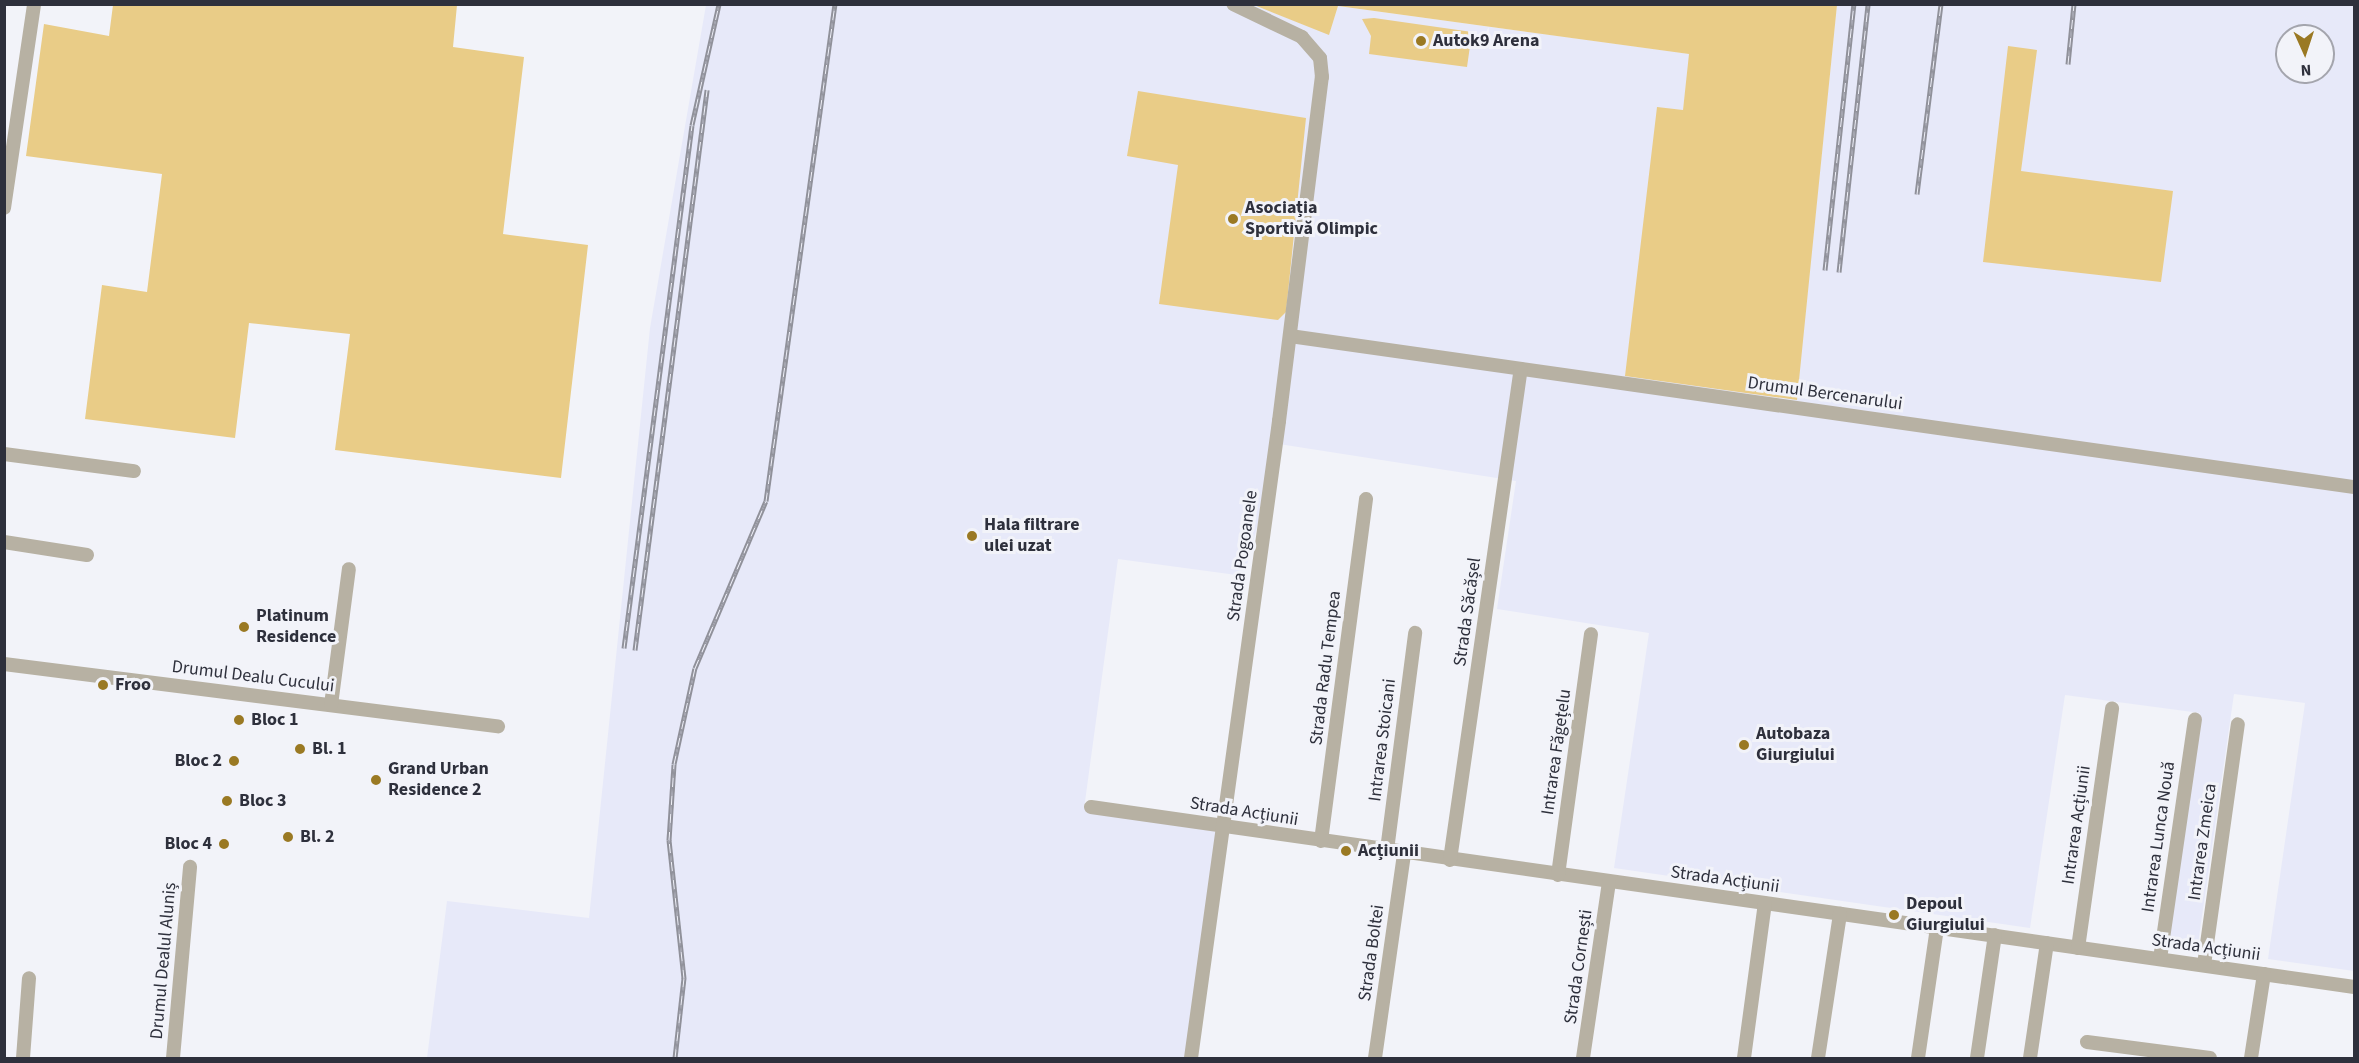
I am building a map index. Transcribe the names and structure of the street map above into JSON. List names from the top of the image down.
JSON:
{
  "streets": {
    "street": [
      "Drumul Bercenarului",
      "Strada Pogoanele",
      "Strada Săcășel",
      "Strada Radu Tempea",
      "Drumul Dealu Cucului",
      "Intrarea Stoicani",
      "Intrarea Făgețelu",
      "Strada Acțiunii",
      "Intrarea Acțiunii",
      "Intrarea Lunca Nouă",
      "Intrarea Zmeica",
      "Strada Boltei",
      "Drumul Dealul Aluniș",
      "Strada Cornești"
    ]
  },
  "crossings": [
    ["Drumul Bercenarului", "Strada Pogoanele"],
    ["Drumul Bercenarului", "Strada Săcășel"],
    ["Strada Pogoanele", "Strada Acțiunii"],
    ["Strada Săcășel", "Strada Acțiunii"],
    ["Strada Radu Tempea", "Strada Acțiunii"],
    ["Intrarea Stoicani", "Strada Acțiunii"],
    ["Intrarea Făgețelu", "Strada Acțiunii"],
    ["Strada Acțiunii", "Intrarea Acțiunii"],
    ["Strada Acțiunii", "Intrarea Lunca Nouă"],
    ["Strada Acțiunii", "Intrarea Zmeica"],
    ["Strada Acțiunii", "Strada Boltei"],
    ["Strada Acțiunii", "Strada Cornești"]
  ],
  "places": [
    "Autok9 Arena",
    "Asociația Sportivă Olimpic",
    "Hala filtrare ulei uzat",
    "Platinum Residence",
    "Froo",
    "Bloc 1",
    "Autobaza Giurgiului",
    "Bl. 1",
    "Bloc 2",
    "Grand Urban Residence 2",
    "Bloc 3",
    "Bl. 2",
    "Bloc 4",
    "Acțiunii",
    "Depoul Giurgiului"
  ],
  "north": "bottom"
}
